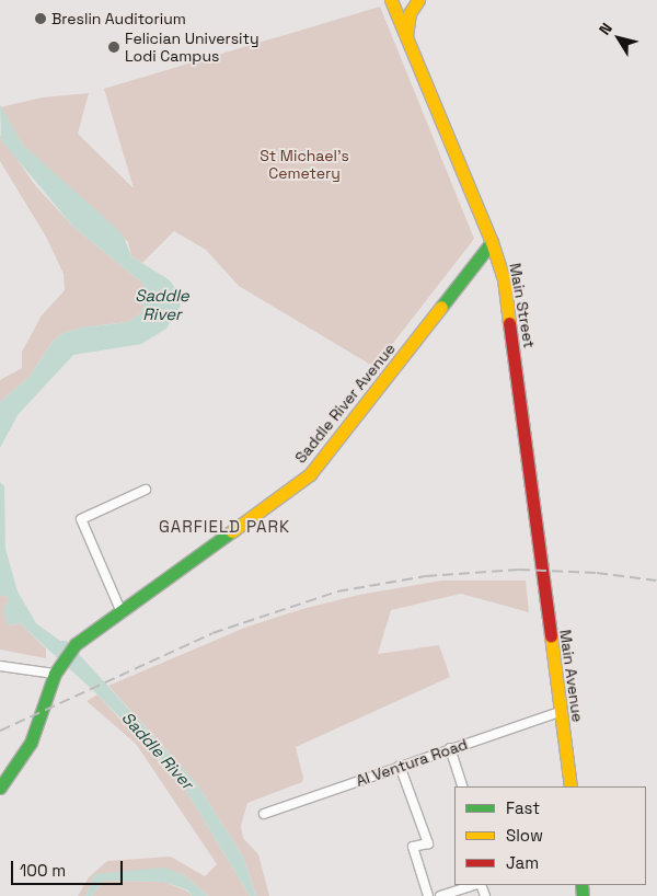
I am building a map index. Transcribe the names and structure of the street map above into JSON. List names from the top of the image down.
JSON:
{
  "streets": {
    "street": [
      "Main Street",
      "Saddle River Avenue",
      "Main Avenue",
      "Al Ventura Road"
    ]
  },
  "crossings": [
    ["Main Street", "Saddle River Avenue"],
    ["Main Street", "Main Avenue"],
    ["Main Avenue", "Al Ventura Road"]
  ],
  "districts": ["GARFIELD PARK"],
  "water": ["Saddle River"],
  "parks": ["St Michael's Cemetery"],
  "places": ["Breslin Auditorium", "Felician University Lodi Campus"],
  "legend": ["Fast", "Slow", "Jam"],
  "scale_bar": "100 m",
  "north": "top left"
}
